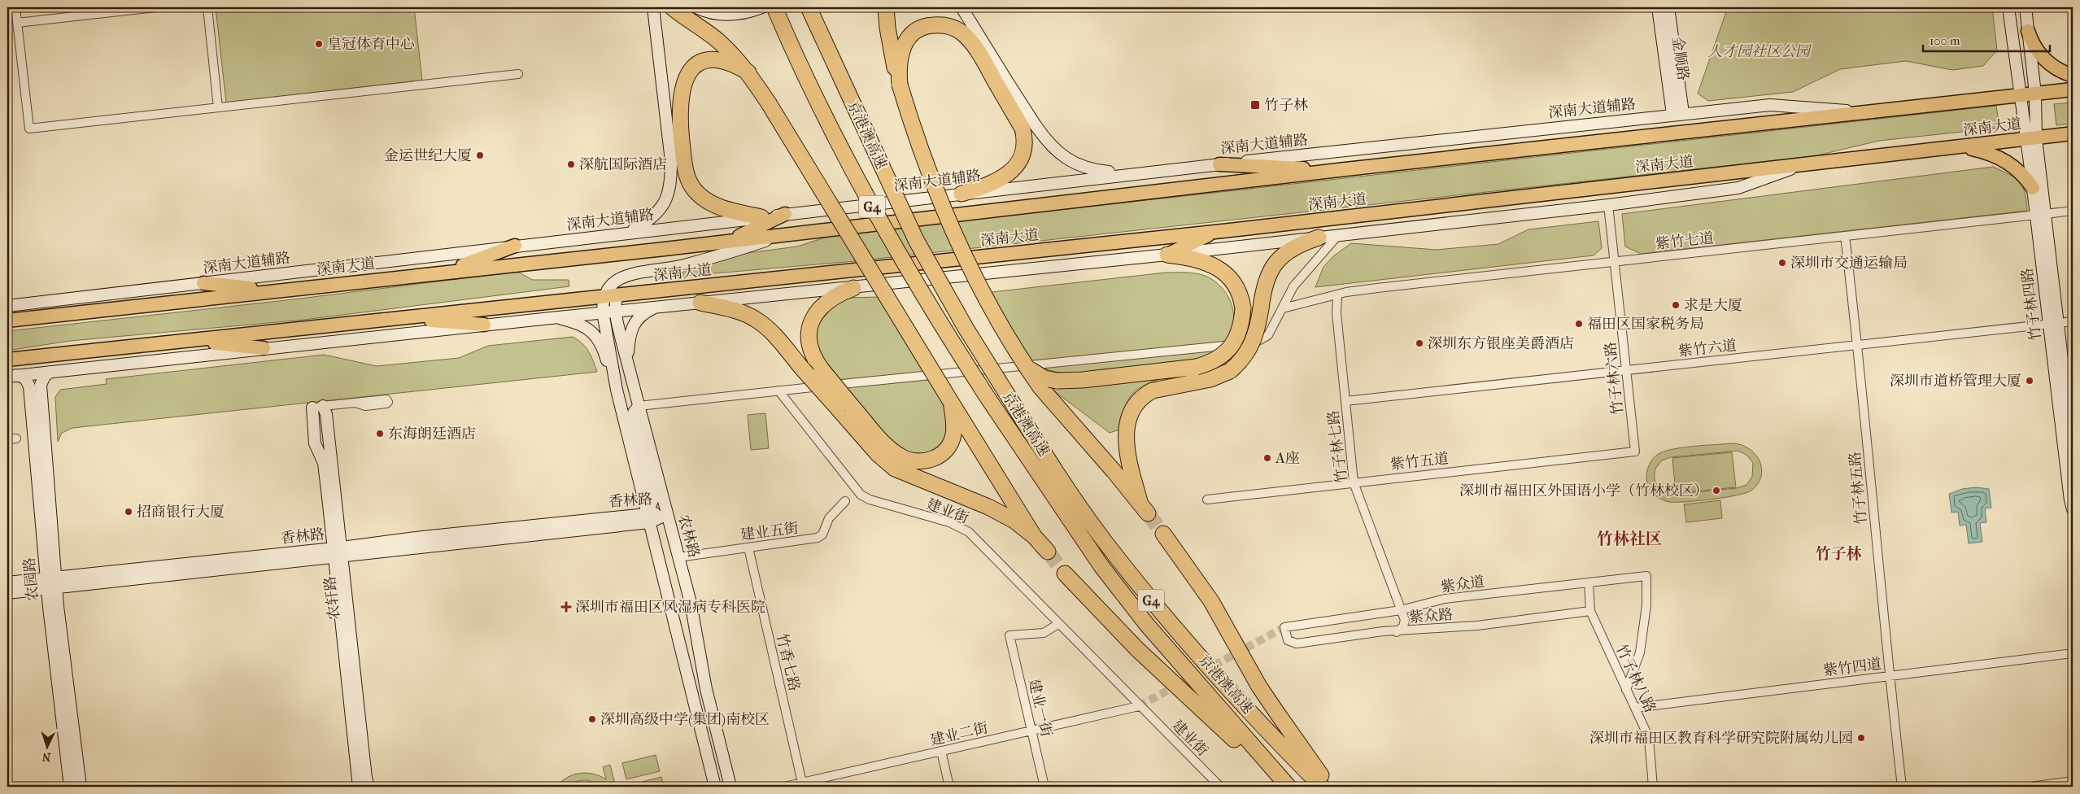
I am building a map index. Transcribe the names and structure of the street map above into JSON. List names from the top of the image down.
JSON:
{
  "streets": {
    "highway": ["京港澳高速", "G4"],
    "main road": [
      "金顺路",
      "深南大道辅路",
      "深南大道",
      "竹子林四路",
      "香林路",
      "农林路",
      "农园路",
      "农轩路"
    ],
    "street": [
      "紫竹七道",
      "紫竹六道",
      "竹子林六路",
      "竹子林七路",
      "紫竹五道",
      "竹子林五路",
      "建业街",
      "建业五街",
      "紫众道",
      "紫众路",
      "竹香七路",
      "紫竹四道",
      "竹子林八路",
      "建业一街",
      "建业二街"
    ]
  },
  "crossings": [
    ["金顺路", "深南大道辅路"],
    ["深南大道辅路", "深南大道"],
    ["深南大道", "竹子林四路"],
    ["深南大道", "农林路"],
    ["紫竹七道", "竹子林四路"],
    ["紫竹七道", "竹子林六路"],
    ["紫竹七道", "竹子林七路"],
    ["紫竹七道", "竹子林五路"],
    ["竹子林四路", "紫竹六道"],
    ["紫竹六道", "竹子林六路"],
    ["紫竹六道", "竹子林七路"],
    ["紫竹六道", "竹子林五路"],
    ["竹子林六路", "紫竹五道"],
    ["竹子林七路", "紫竹五道"],
    ["竹子林七路", "紫众道"],
    ["竹子林七路", "紫众路"],
    ["竹子林五路", "紫竹四道"],
    ["香林路", "农林路"],
    ["香林路", "农园路"],
    ["香林路", "农轩路"],
    ["建业街", "建业一街"],
    ["建业街", "建业二街"],
    ["建业五街", "农林路"],
    ["建业五街", "竹香七路"],
    ["紫众道", "紫众路"],
    ["紫众道", "竹子林八路"],
    ["紫众路", "竹子林八路"],
    ["竹香七路", "建业二街"],
    ["紫竹四道", "竹子林八路"],
    ["建业一街", "建业二街"]
  ],
  "districts": ["竹林社区", "竹子林"],
  "parks": ["人才园社区公园"],
  "places": {
    "other": [
      "皇冠体育中心",
      "金运世纪大厦",
      "深航国际酒店",
      "深圳市交通运输局",
      "求是大厦",
      "福田区国家税务局",
      "深圳东方银座美爵酒店",
      "深圳市道桥管理大厦",
      "东海朗廷酒店",
      "A座",
      "深圳市福田区外国语小学（竹林校区）",
      "招商银行大厦",
      "深圳高级中学(集团)南校区",
      "深圳市福田区教育科学研究院附属幼儿园"
    ],
    "transit": ["竹子林"],
    "health": ["深圳市福田区风湿病专科医院"]
  },
  "scale_bar": "100 m",
  "north": "bottom"
}
